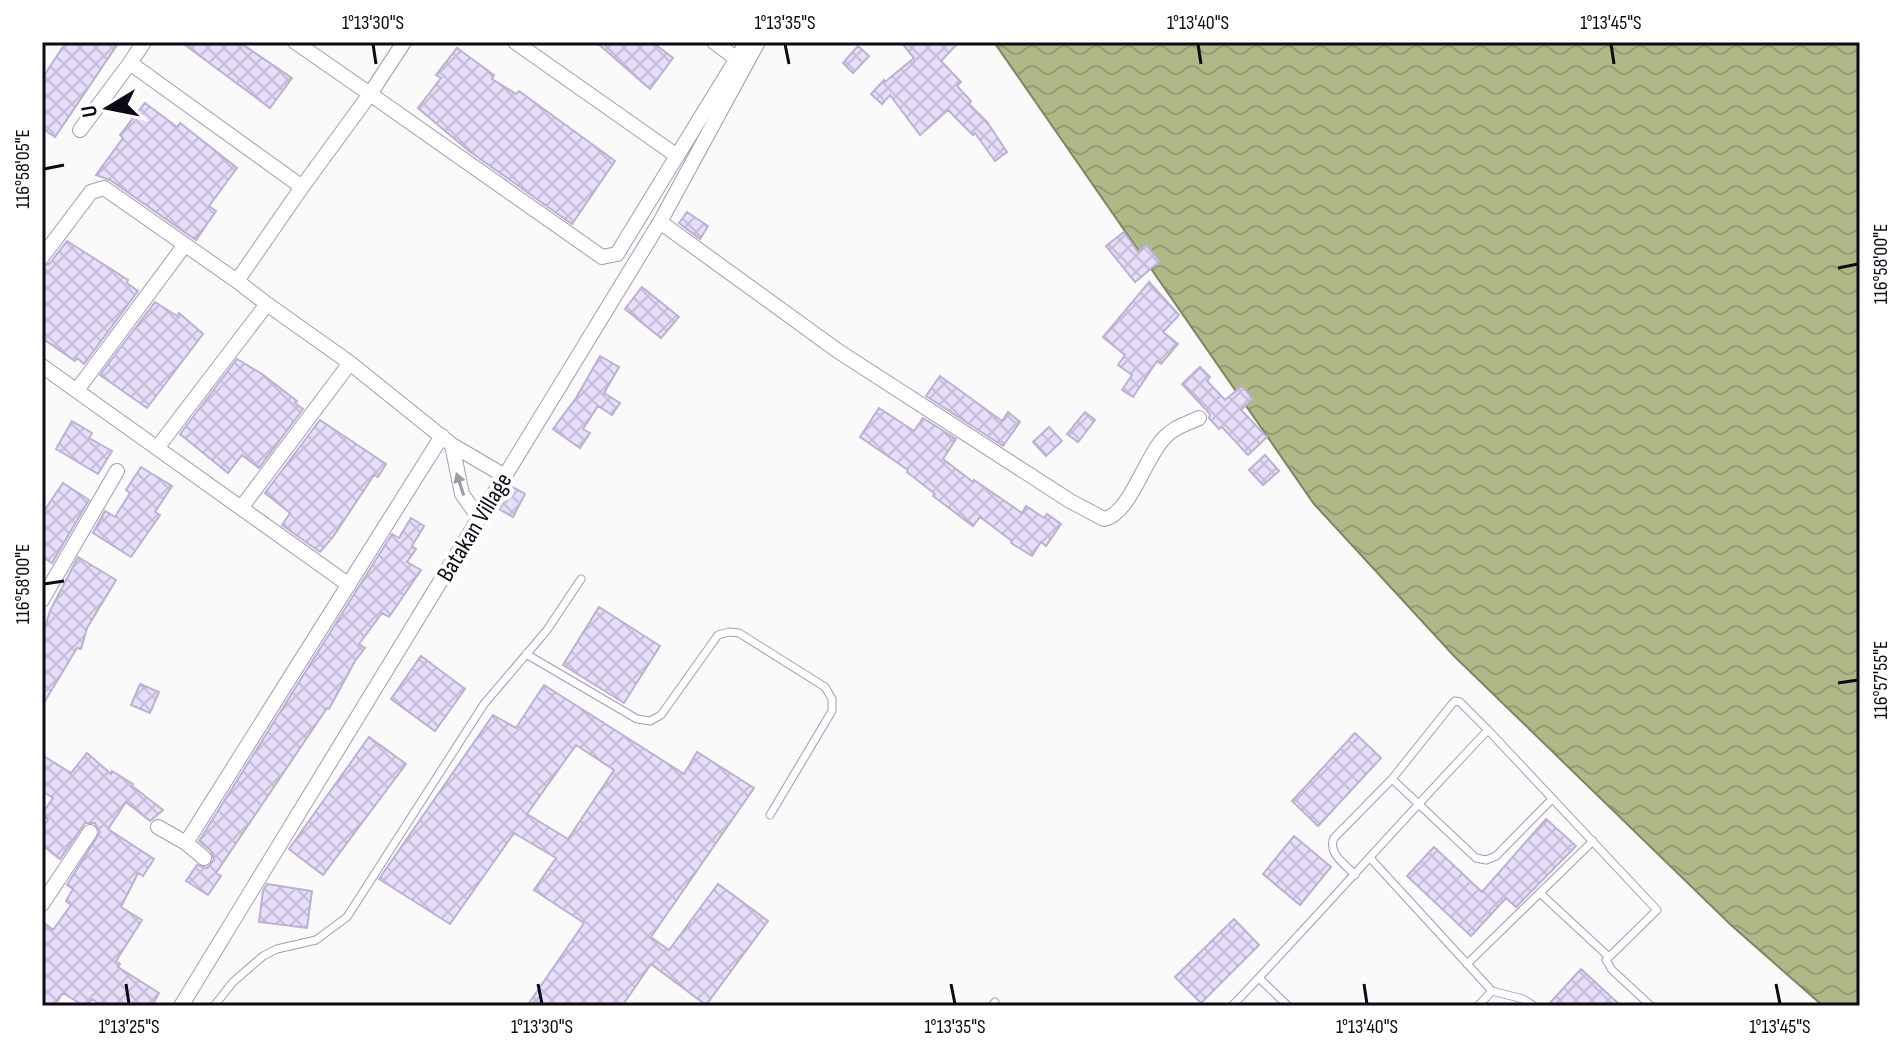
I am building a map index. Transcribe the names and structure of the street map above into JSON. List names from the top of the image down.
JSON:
{
  "streets": {
    "street": ["Batakan Village"]
  },
  "north": "left",
  "coordinates": [
    "1°13'30\"S",
    "1°13'35\"S",
    "1°13'40\"S",
    "1°13'45\"S",
    "116°58'05\"E",
    "116°58'00\"E",
    "116°57'55\"E",
    "1°13'25\"S"
  ]
}
